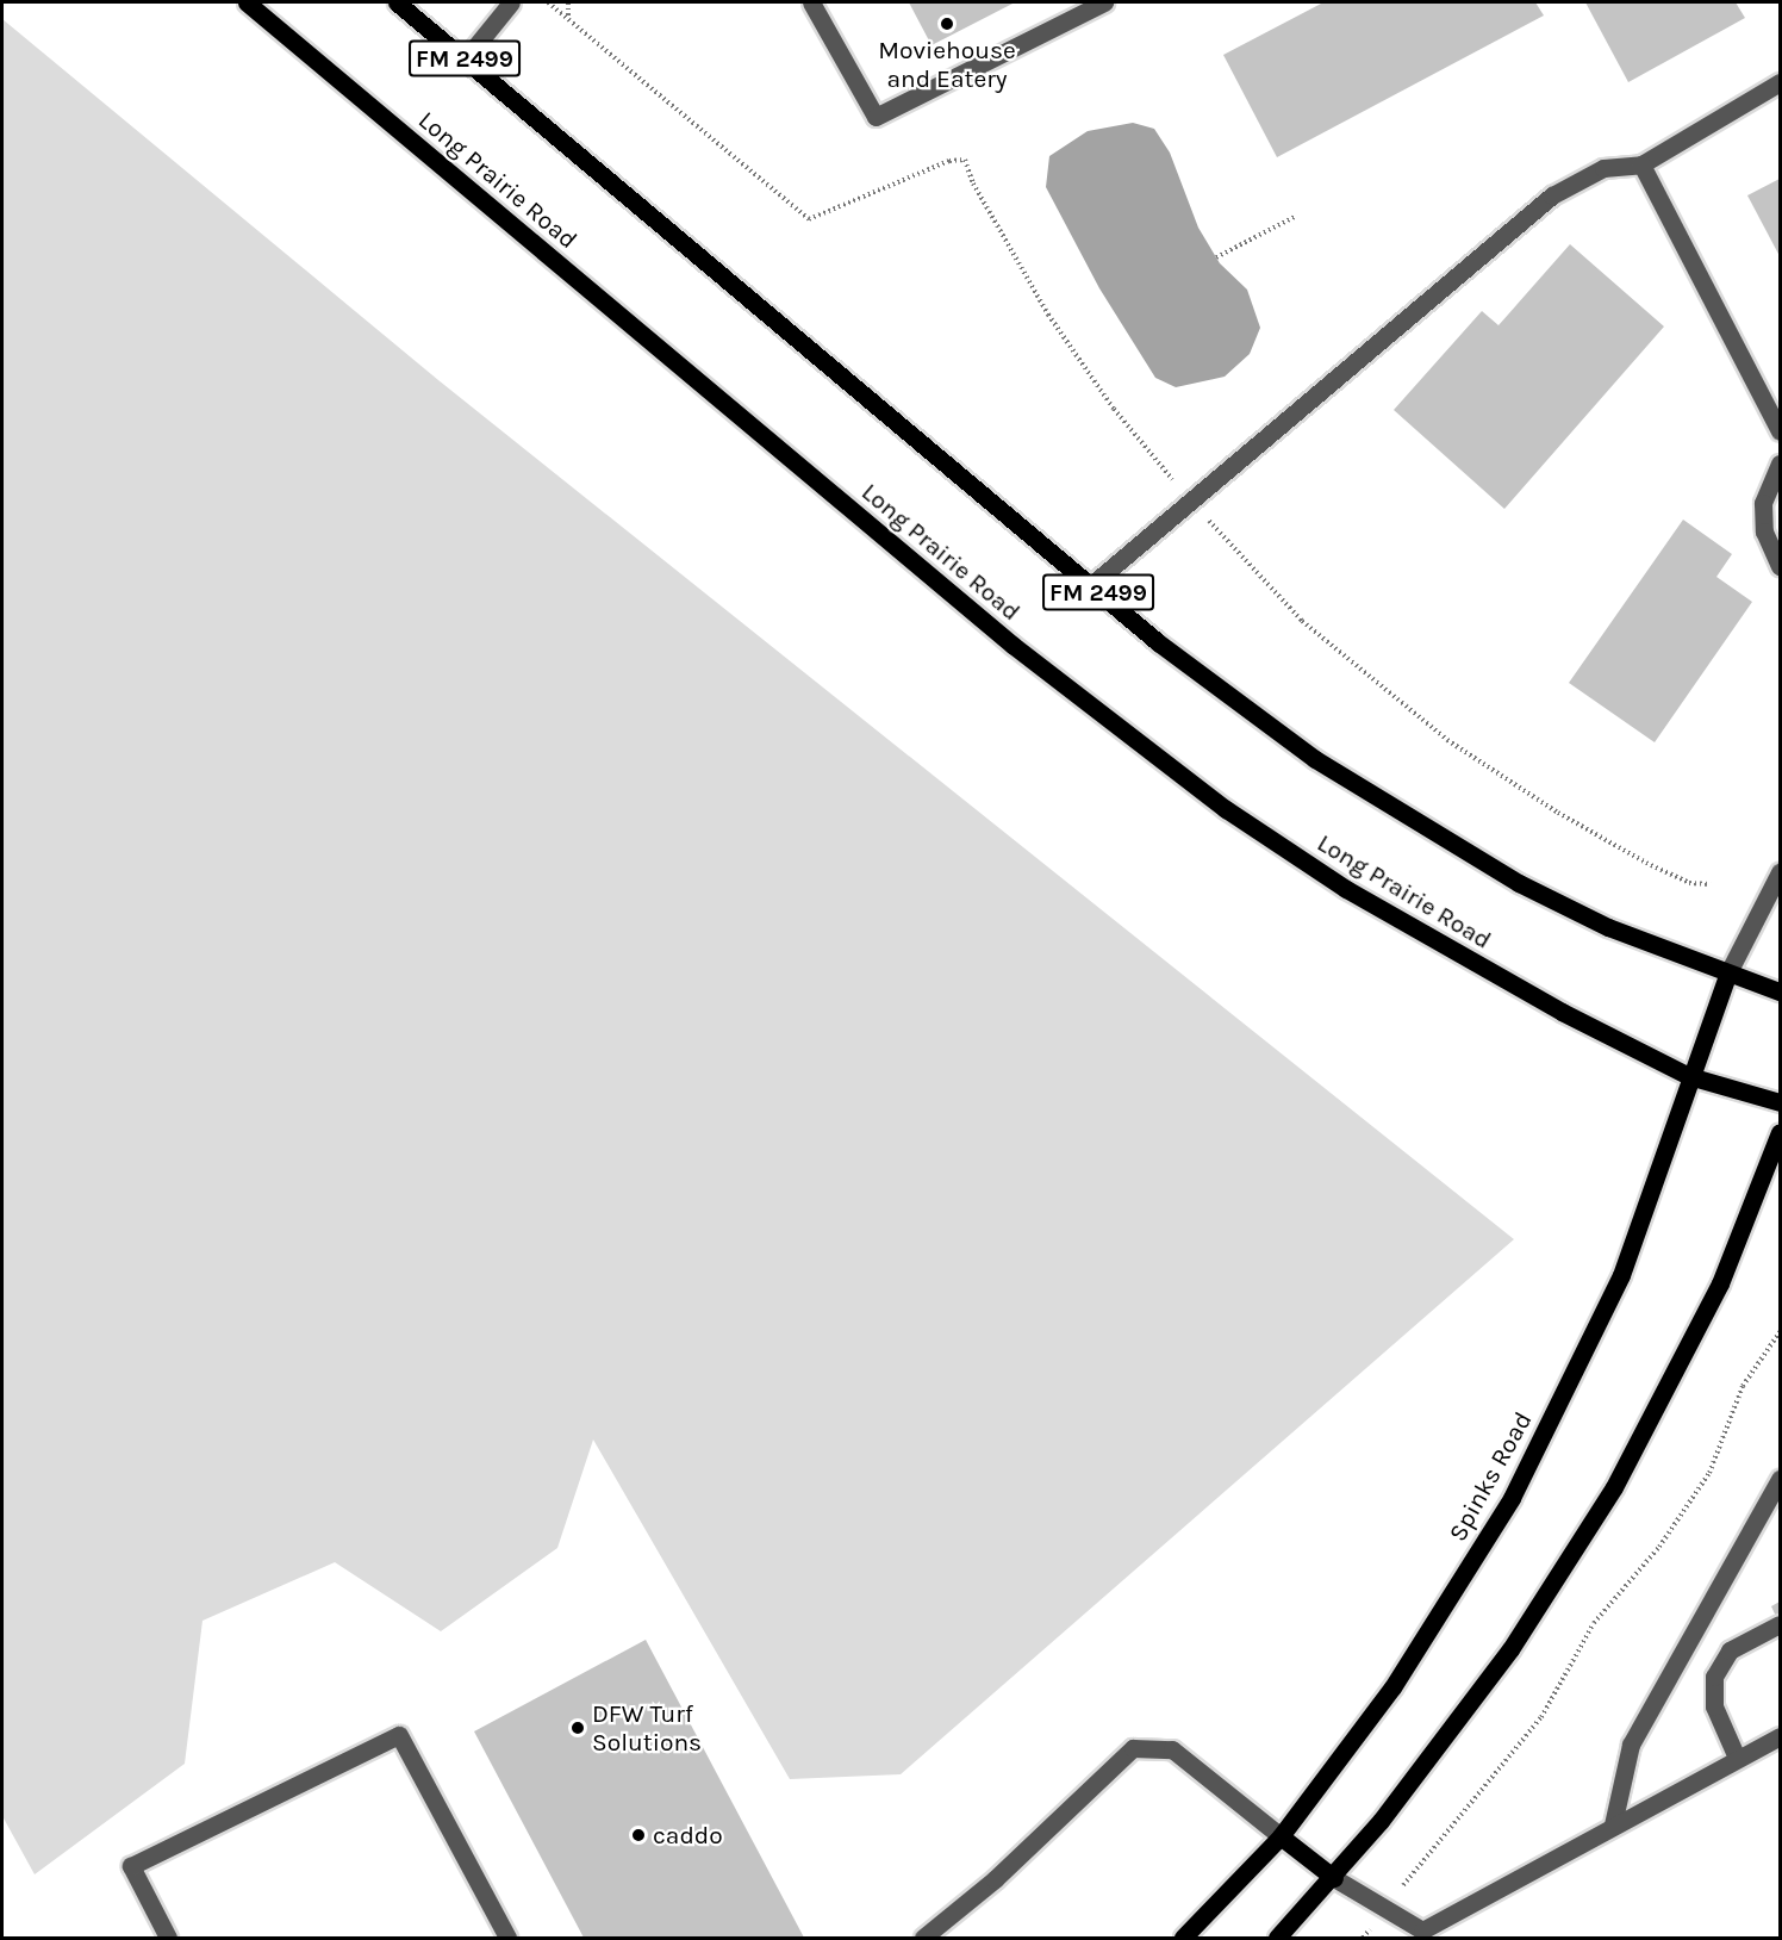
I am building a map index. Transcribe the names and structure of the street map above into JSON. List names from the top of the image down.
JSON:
{
  "streets": {
    "main road": ["FM 2499", "Long Prairie Road", "Spinks Road"]
  },
  "crossings": [
    ["FM 2499", "Spinks Road"],
    ["Long Prairie Road", "Spinks Road"]
  ],
  "places": ["Moviehouse and Eatery", "DFW Turf Solutions", "caddo"]
}
